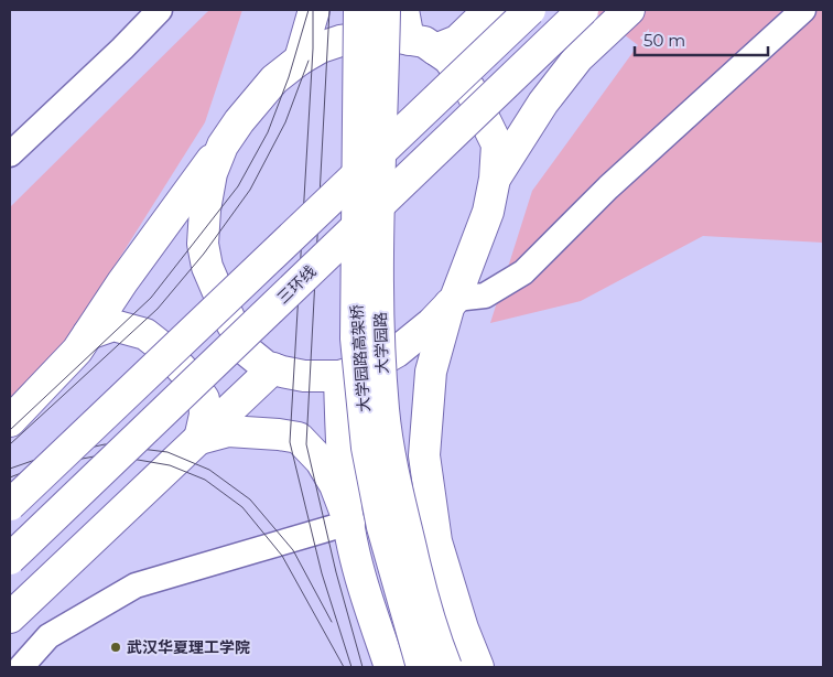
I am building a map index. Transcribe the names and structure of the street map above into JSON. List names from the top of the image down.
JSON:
{
  "streets": {
    "main road": ["三环线", "大学园路", "大学园路高架桥"]
  },
  "places": ["武汉华夏理工学院"],
  "scale_bar": "50 m"
}
